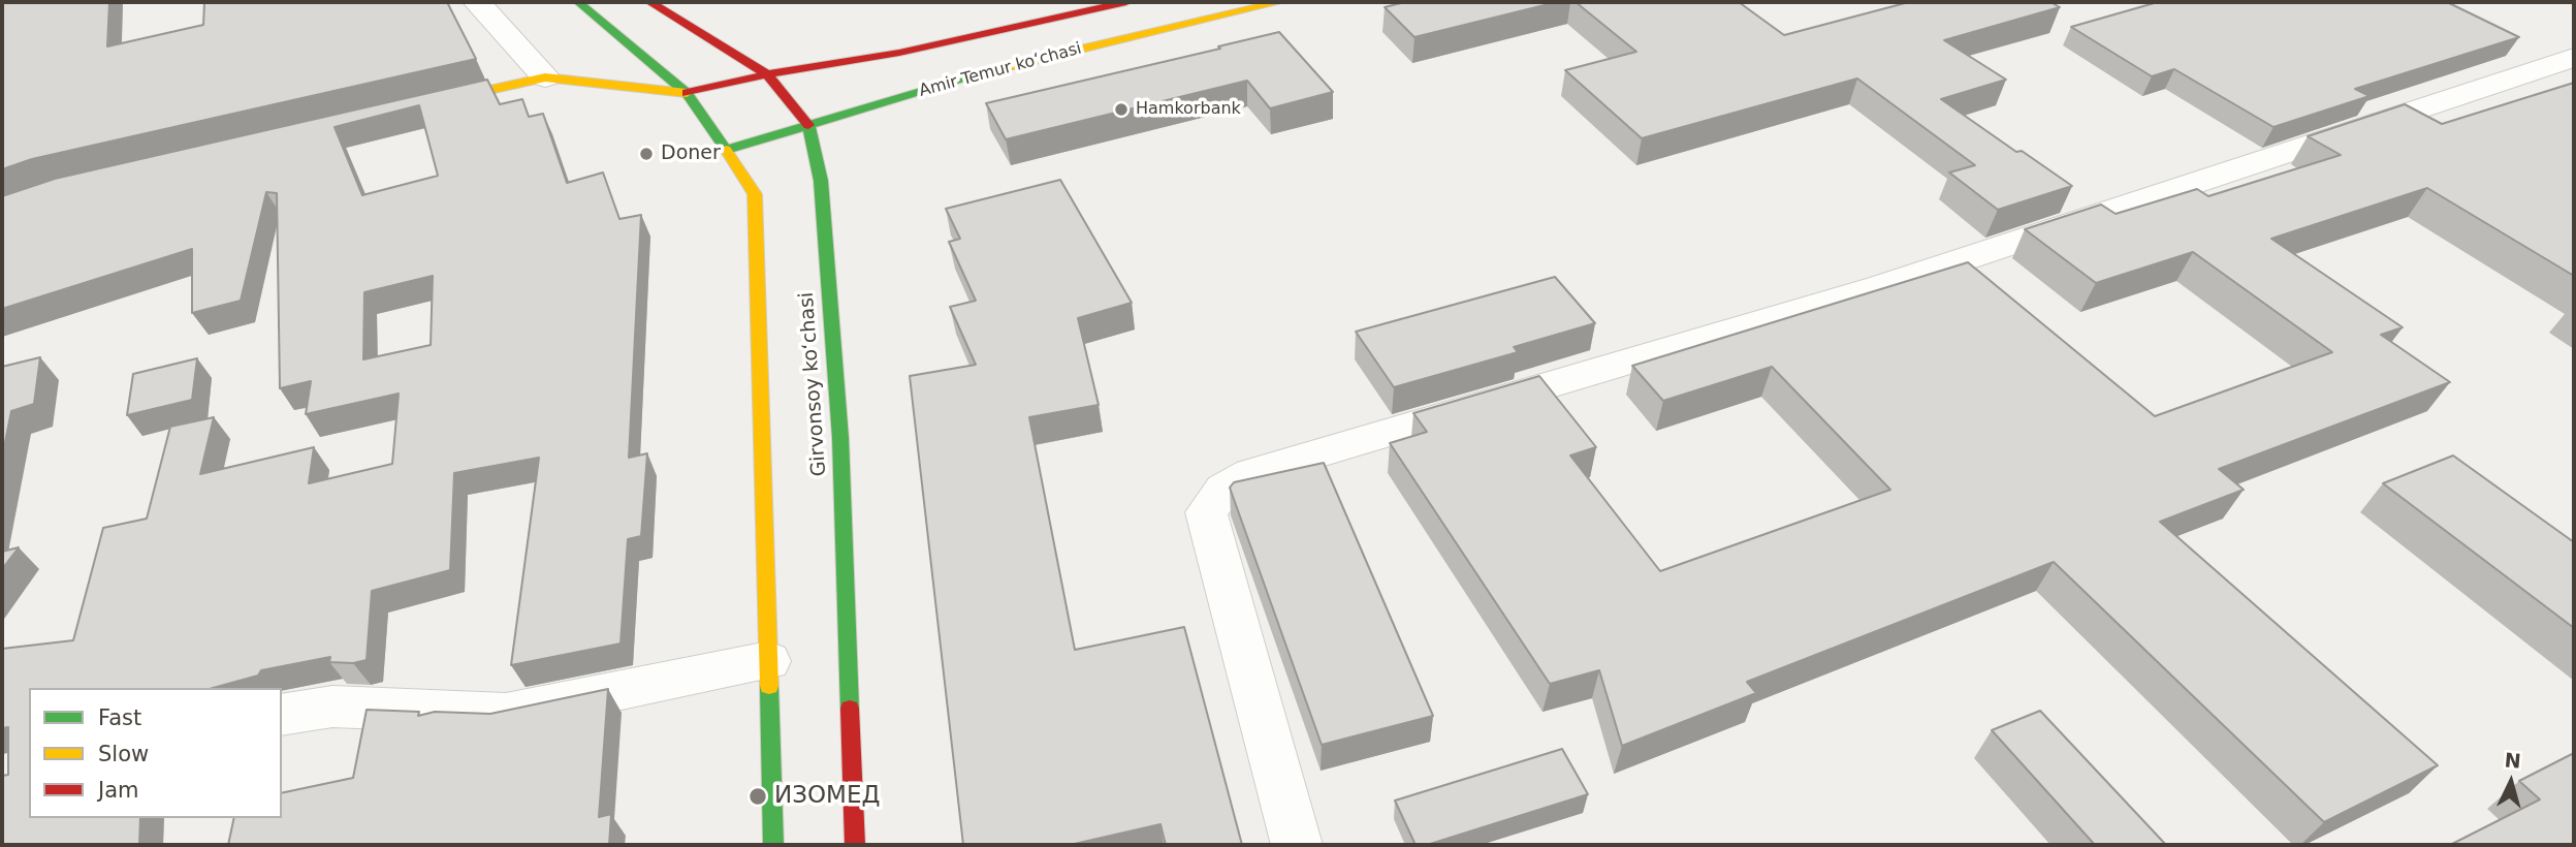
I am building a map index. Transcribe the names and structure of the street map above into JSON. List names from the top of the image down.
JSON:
{
  "streets": {
    "main road": ["Amir Temur koʻchasi", "Girvonsoy koʻchasi"]
  },
  "crossings": [
    ["Amir Temur koʻchasi", "Girvonsoy koʻchasi"]
  ],
  "places": ["Hamkorbank", "Doner", "ИЗОМЕД"],
  "legend": ["Fast", "Slow", "Jam"],
  "north": "top"
}
